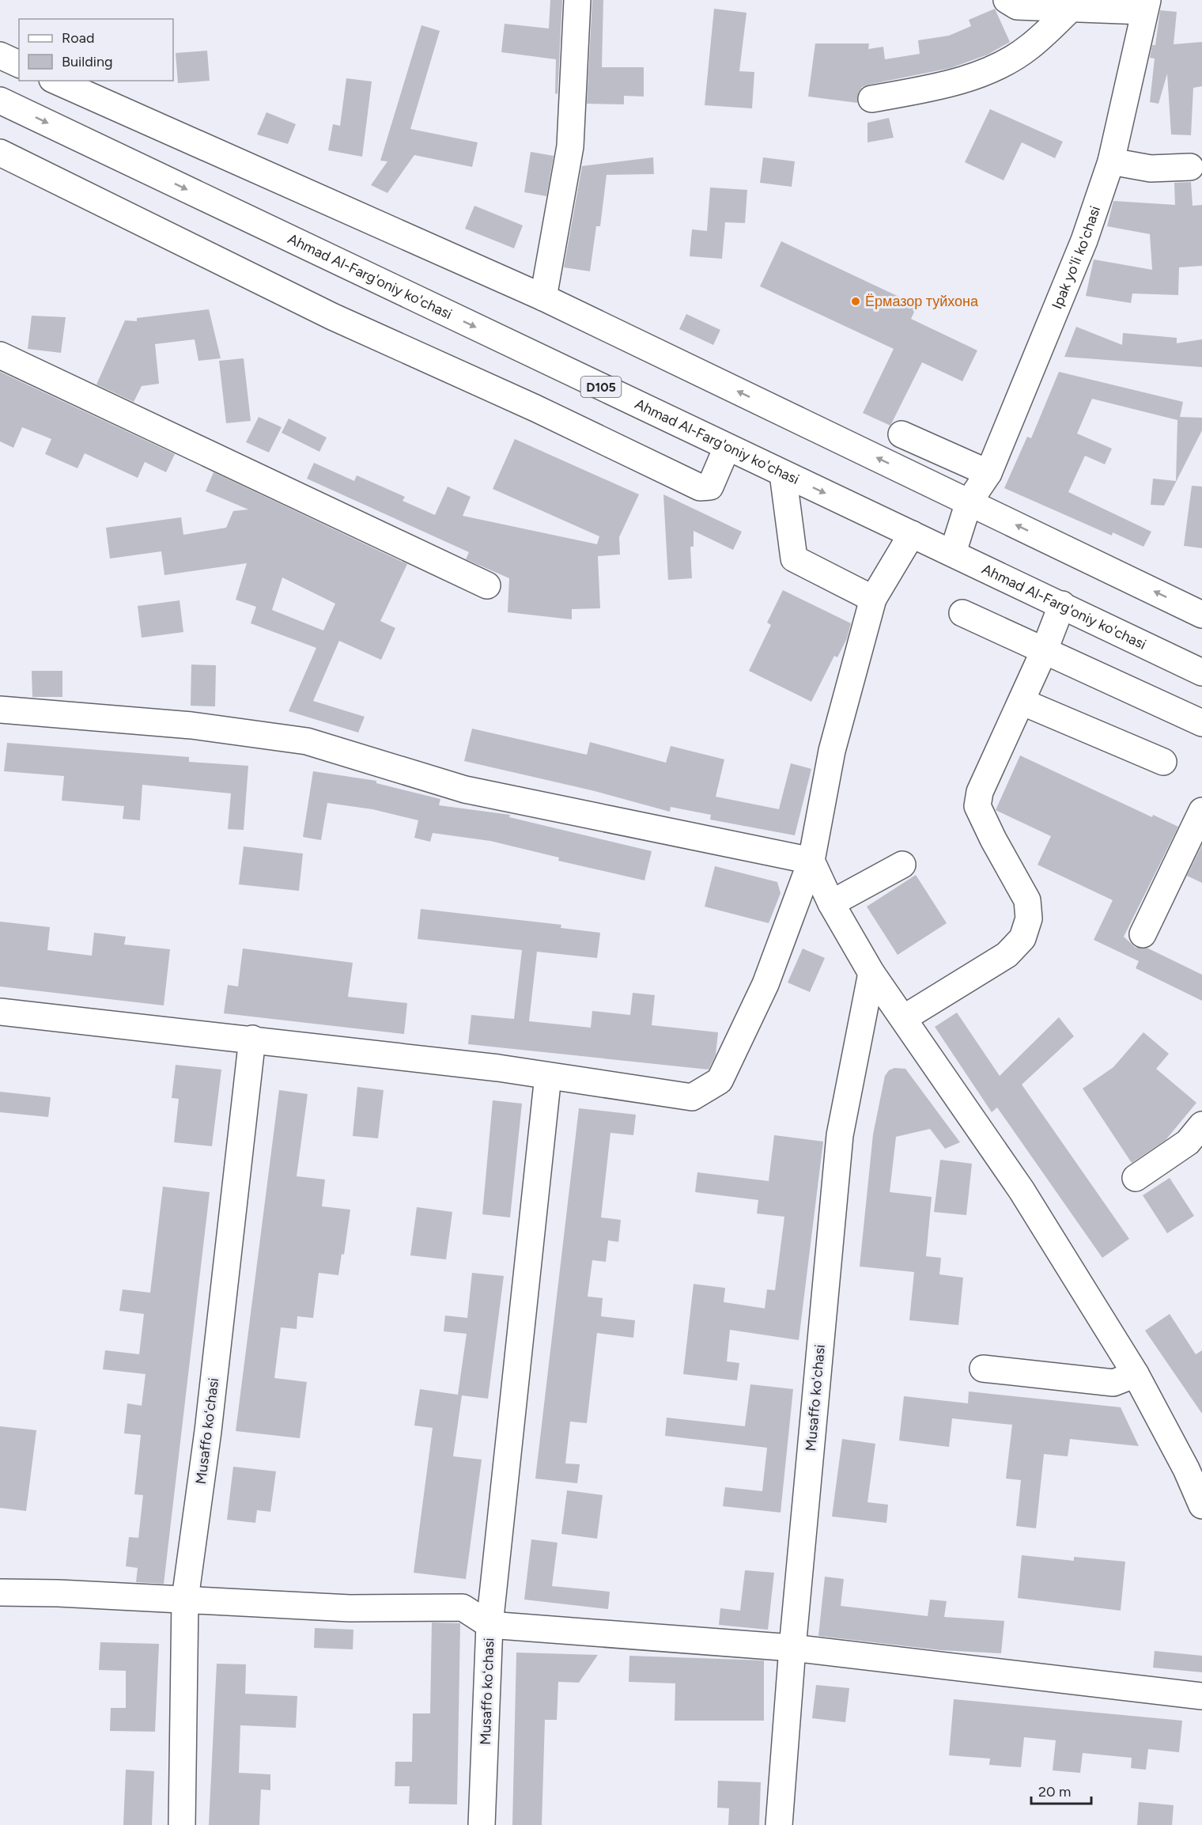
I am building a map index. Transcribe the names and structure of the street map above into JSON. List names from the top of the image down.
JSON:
{
  "streets": {
    "main road": [
      "Ipak yo'li ko'chasi",
      "Ahmad Al-Farg'oniy ko'chasi",
      "D105",
      "Musaffo koʻchasi"
    ]
  },
  "crossings": [
    ["Ipak yo'li ko'chasi", "Ahmad Al-Farg'oniy ko'chasi"]
  ],
  "places": ["Ёрмазор туйхона"],
  "legend": ["Road", "Building"],
  "scale_bar": "20 m"
}
